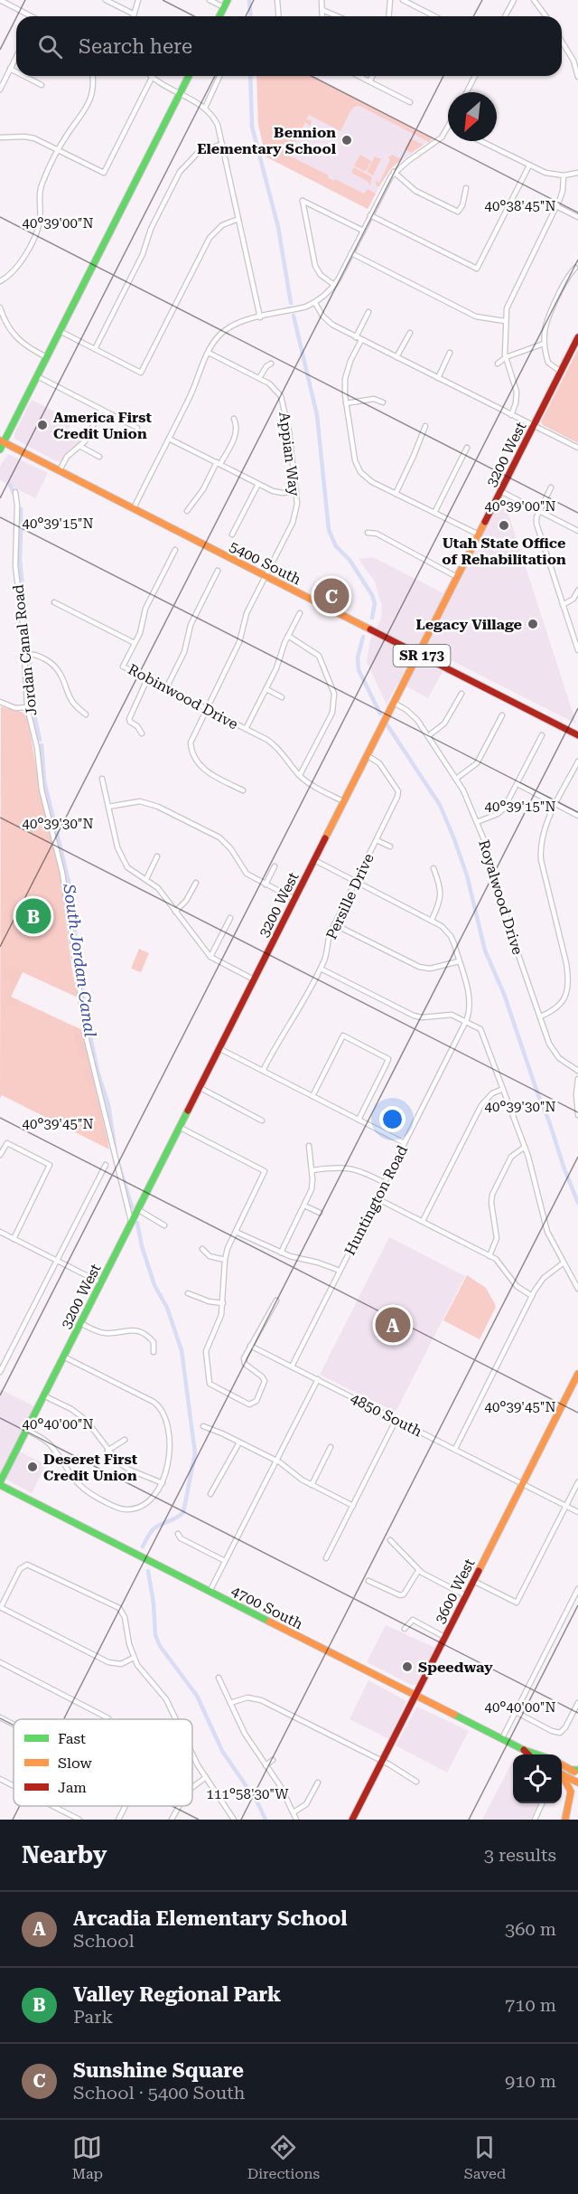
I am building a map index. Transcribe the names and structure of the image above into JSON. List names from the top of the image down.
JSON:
{
  "streets": {
    "main road": [
      "3200 West",
      "5400 South",
      "SR 173",
      "3600 West",
      "4700 South"
    ],
    "street": [
      "Appian Way",
      "Jordan Canal Road",
      "Robinwood Drive",
      "Persille Drive",
      "Royalwood Drive",
      "Huntington Road",
      "4850 South"
    ]
  },
  "crossings": [
    ["Appian Way", "5400 South"],
    ["Appian Way", "Robinwood Drive"],
    ["3200 West", "5400 South"],
    ["3200 West", "Jordan Canal Road"],
    ["3200 West", "Robinwood Drive"],
    ["3200 West", "Persille Drive"],
    ["3200 West", "Royalwood Drive"],
    ["3200 West", "Huntington Road"],
    ["3200 West", "4700 South"],
    ["Persille Drive", "Huntington Road"],
    ["Huntington Road", "4850 South"],
    ["4850 South", "3600 West"],
    ["3600 West", "4700 South"]
  ],
  "water": ["South Jordan Canal"],
  "places": [
    "Bennion Elementary School",
    "America First Credit Union",
    "Utah State Office of Rehabilitation",
    "Legacy Village",
    "Deseret First Credit Union",
    "Speedway"
  ],
  "legend": ["Fast", "Slow", "Jam"],
  "north": "bottom left",
  "page": {
    "search": "Search here",
    "pins": ["C", "B", "A"],
    "heading": ["Nearby", "3 results"],
    "list": [
      {
        "mark": "A",
        "name": "Arcadia Elementary School",
        "note": "School",
        "value": "360 m"
      },
      {
        "mark": "B",
        "name": "Valley Regional Park",
        "note": "Park",
        "value": "710 m"
      },
      {
        "mark": "C",
        "name": "Sunshine Square",
        "note": "School · 5400 South",
        "value": "910 m"
      }
    ],
    "nav": ["Map", "Directions", "Saved"]
  },
  "coordinates": [
    "40°38'45\"N",
    "40°39'00\"N",
    "40°39'15\"N",
    "40°39'30\"N",
    "40°39'45\"N",
    "40°40'00\"N",
    "111°58'30\"W"
  ]
}
